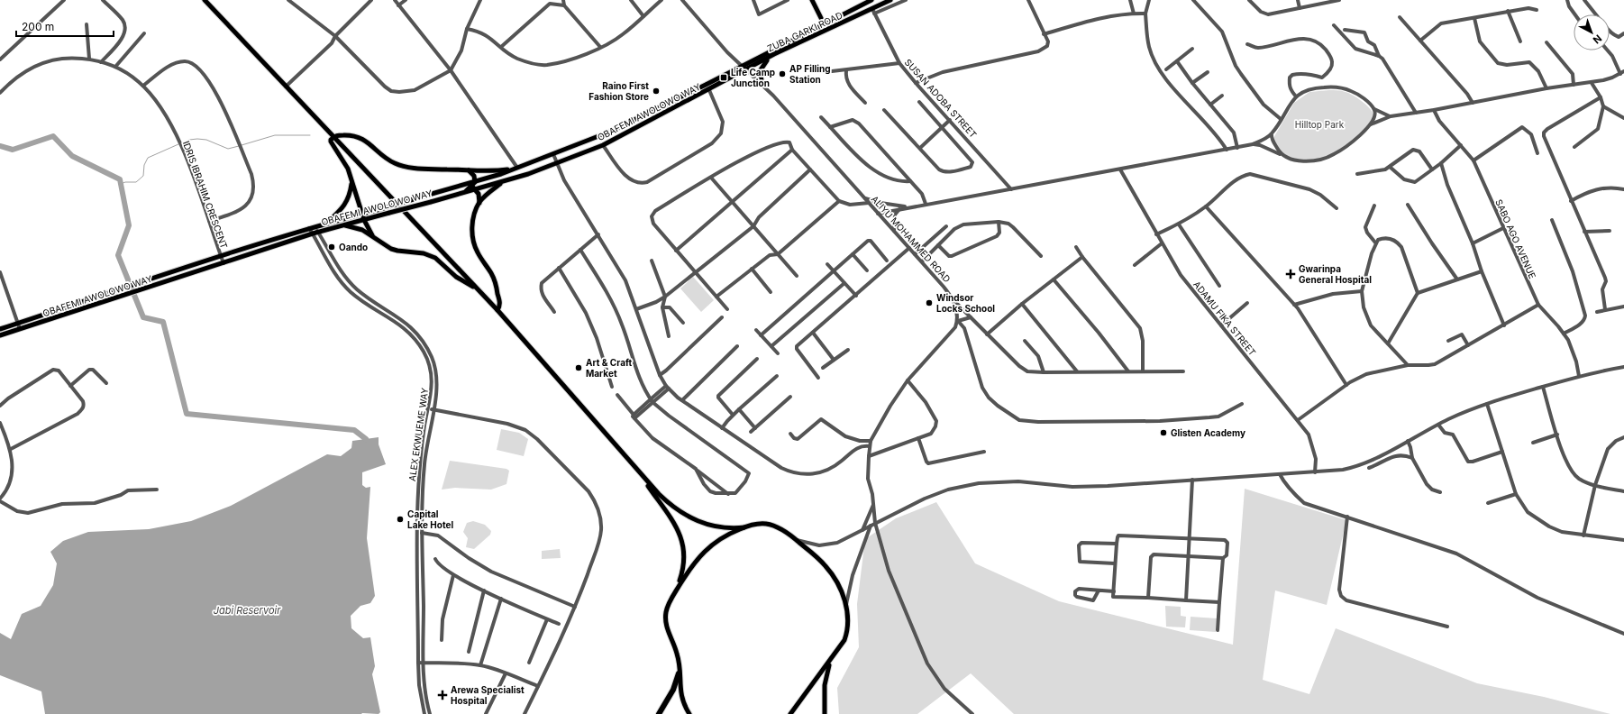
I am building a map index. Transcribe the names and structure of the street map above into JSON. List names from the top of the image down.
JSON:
{
  "streets": {
    "main road": ["ZUBA GARKI ROAD", "OBAFEMI AWOLOWO WAY"],
    "street": [
      "SUSAN ADOBA STREET",
      "IDRIS IBRAHIM CRESCENT",
      "ALIYU MOHAMMED ROAD",
      "SABO AGO AVENUE",
      "ADAMU FIKA STREET",
      "ALEX EKWUEME WAY"
    ]
  },
  "crossings": [
    ["ZUBA GARKI ROAD", "SUSAN ADOBA STREET"],
    ["ZUBA GARKI ROAD", "OBAFEMI AWOLOWO WAY"],
    ["ZUBA GARKI ROAD", "ALIYU MOHAMMED ROAD"],
    ["OBAFEMI AWOLOWO WAY", "IDRIS IBRAHIM CRESCENT"],
    ["OBAFEMI AWOLOWO WAY", "ALIYU MOHAMMED ROAD"],
    ["OBAFEMI AWOLOWO WAY", "ALEX EKWUEME WAY"]
  ],
  "water": ["Jabi Reservoir"],
  "parks": ["Hilltop Park"],
  "places": {
    "other": [
      "AP Filling Station",
      "Raino First Fashion Store",
      "Oando",
      "Windsor Locks School",
      "Art & Craft Market",
      "Glisten Academy",
      "Capital Lake Hotel"
    ],
    "transit": ["Life Camp Junction"],
    "health": ["Gwarinpa General Hospital", "Arewa Specialist Hospital"]
  },
  "scale_bar": "200 m",
  "north": "bottom right"
}
